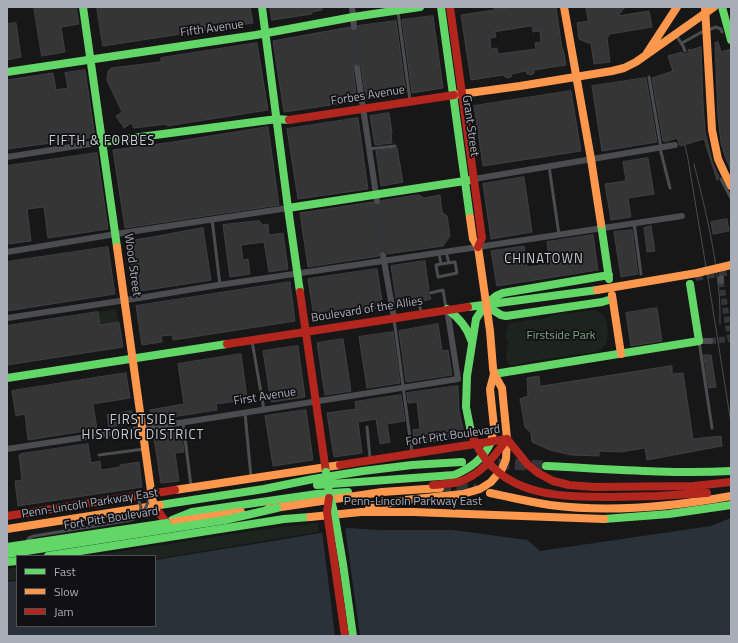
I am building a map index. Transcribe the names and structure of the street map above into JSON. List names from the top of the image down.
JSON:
{
  "streets": {
    "main road": [
      "Fifth Avenue",
      "Forbes Avenue",
      "Grant Street",
      "Wood Street",
      "Boulevard of the Allies",
      "Fort Pitt Boulevard",
      "Penn-Lincoln Parkway East"
    ],
    "street": ["First Avenue"]
  },
  "crossings": [
    ["Fifth Avenue", "Wood Street"],
    ["Forbes Avenue", "Grant Street"],
    ["Forbes Avenue", "Wood Street"],
    ["Grant Street", "Boulevard of the Allies"],
    ["Grant Street", "Fort Pitt Boulevard"],
    ["Grant Street", "Penn-Lincoln Parkway East"],
    ["Wood Street", "Boulevard of the Allies"],
    ["Wood Street", "First Avenue"],
    ["Wood Street", "Fort Pitt Boulevard"],
    ["Boulevard of the Allies", "First Avenue"]
  ],
  "districts": ["FIFTH & FORBES", "CHINATOWN", "FIRSTSIDE HISTORIC DISTRICT"],
  "parks": ["Firstside Park"],
  "legend": ["Fast", "Slow", "Jam"]
}
